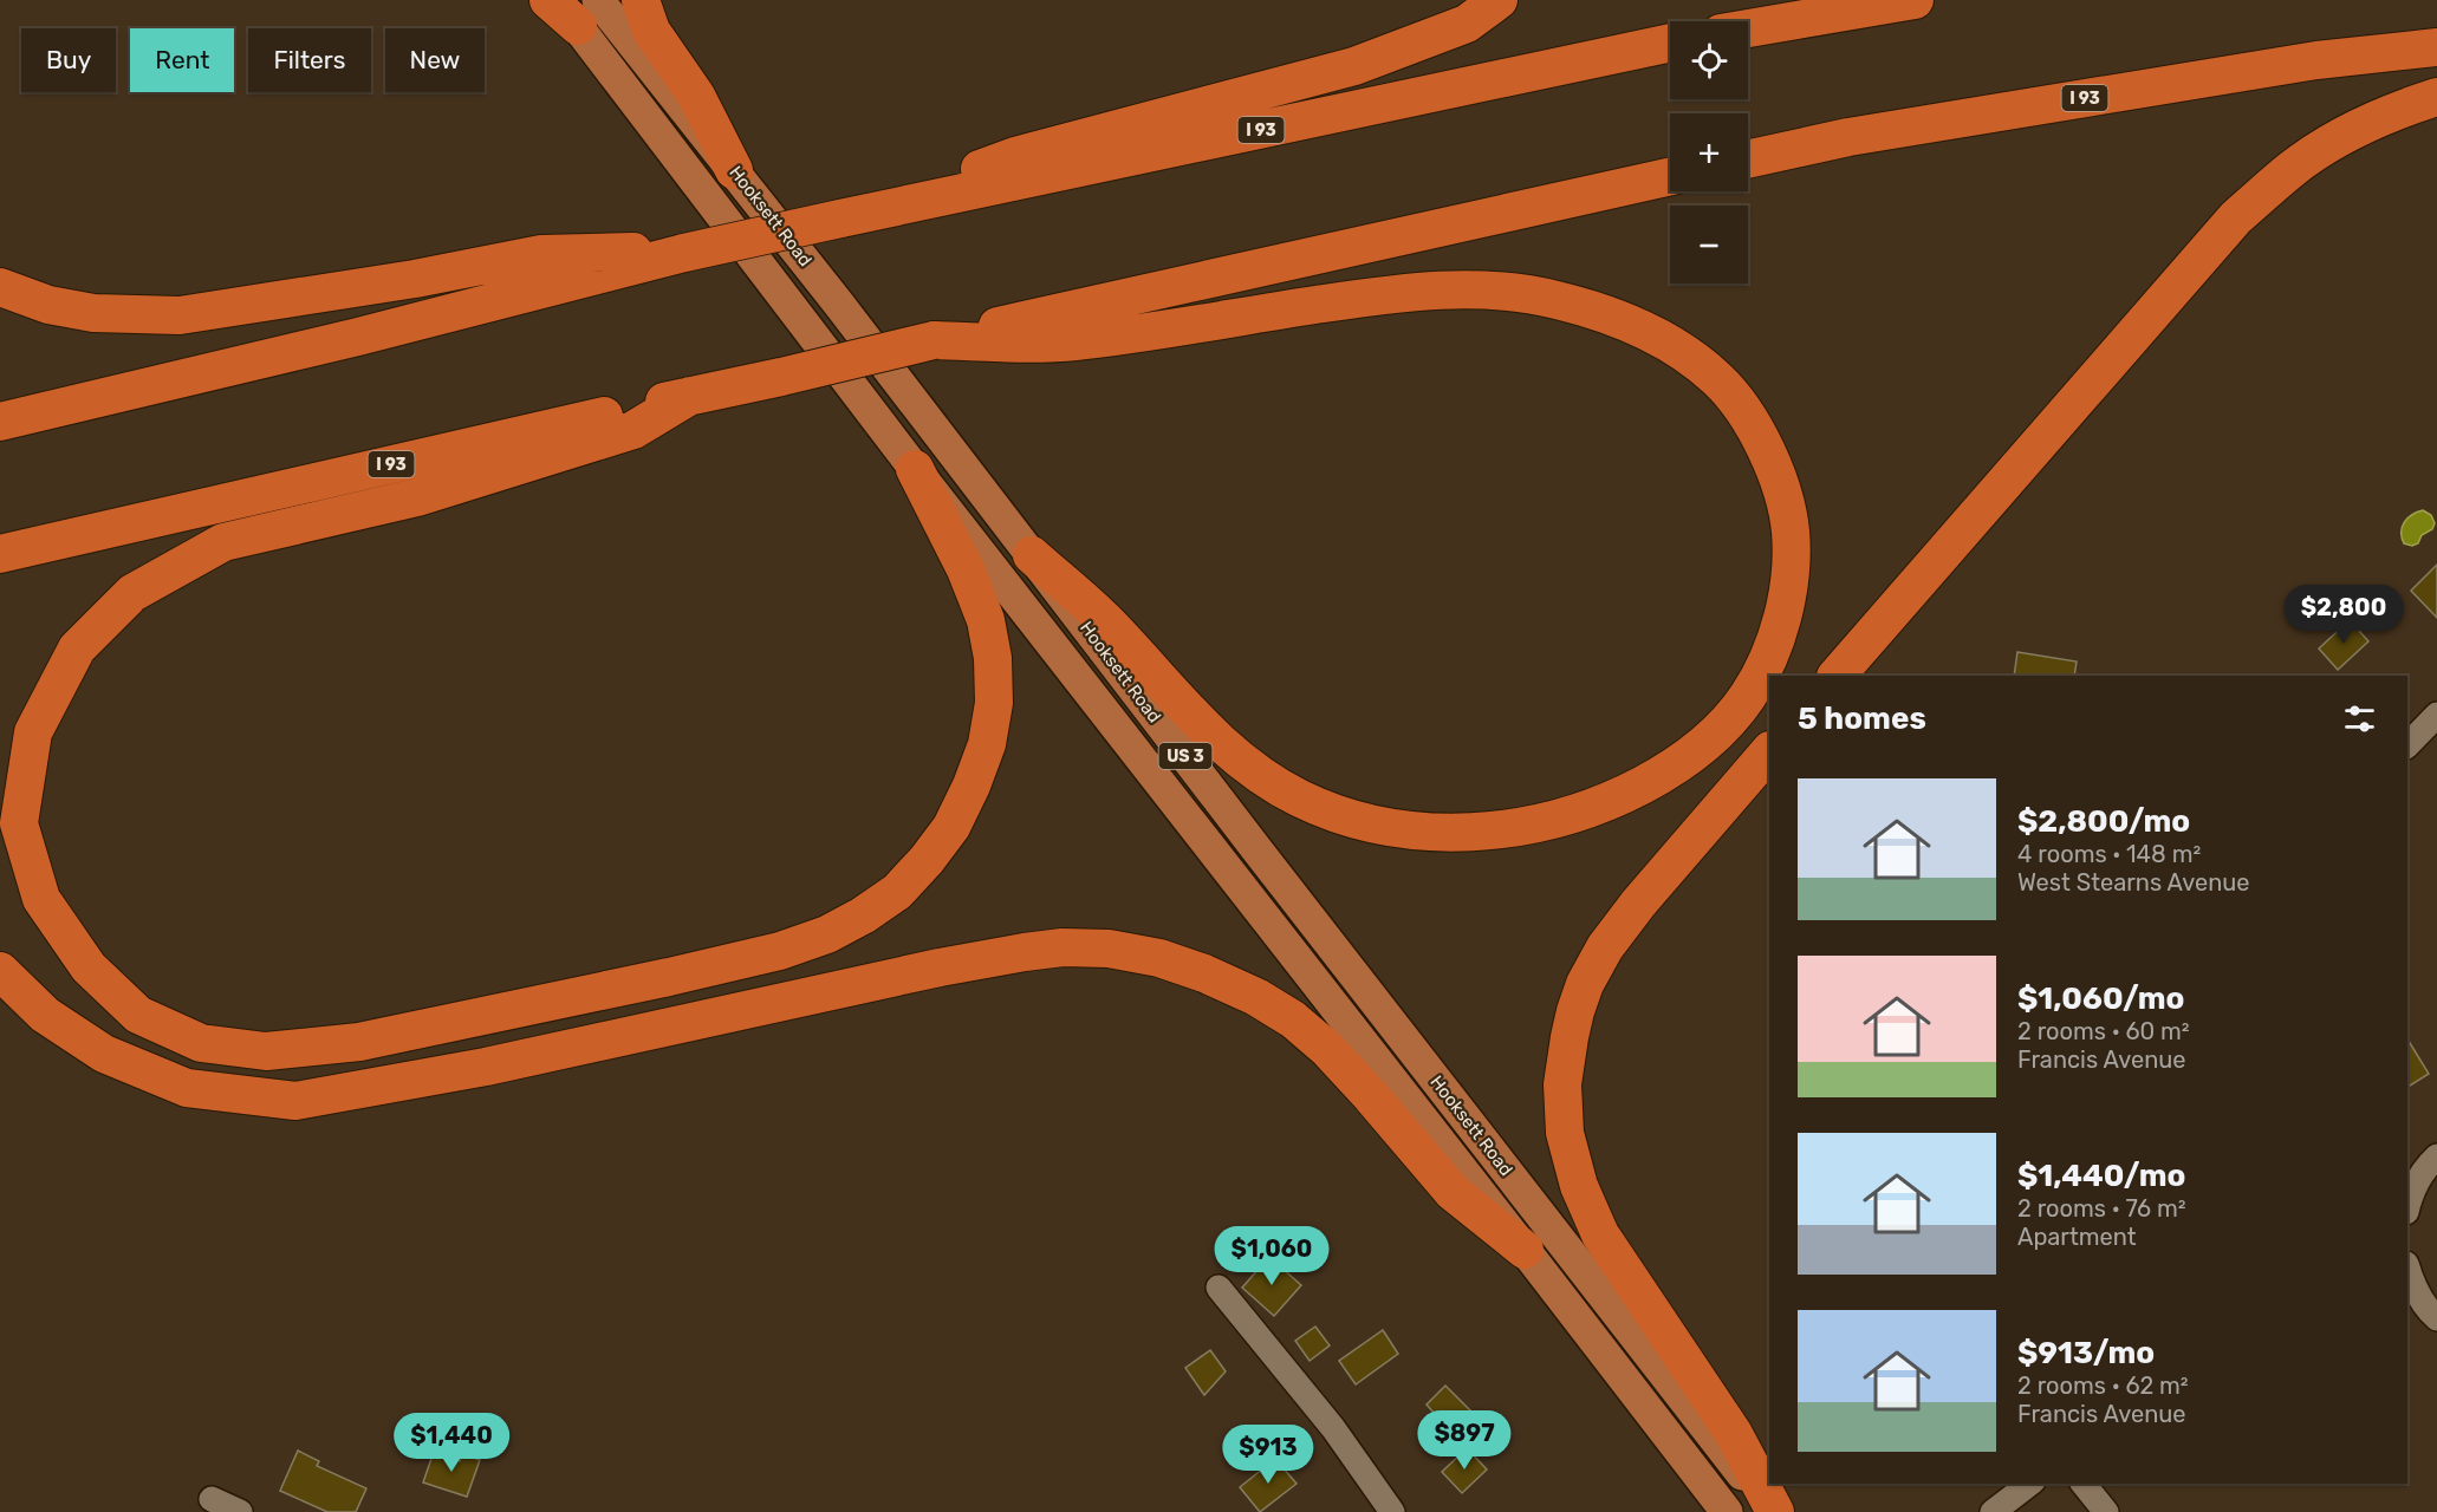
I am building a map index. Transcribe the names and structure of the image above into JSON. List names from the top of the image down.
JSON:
{
  "streets": {
    "highway": ["I 93"],
    "main road": ["Hooksett Road", "US 3"]
  },
  "page": {
    "map_buttons": ["+", "−"],
    "chip": [
      "Buy",
      "Rent",
      "Filters",
      "New"
    ],
    "price": [
      "$2,800",
      "$1,060",
      "$897",
      "$1,440",
      "$913"
    ],
    "heading": "5 homes",
    "list": [
      {
        "name": "$2,800/mo",
        "note": "4 rooms · 148 m² · West Stearns Avenue"
      },
      {
        "name": "$1,060/mo",
        "note": "2 rooms · 60 m² · Francis Avenue"
      },
      {
        "name": "$1,440/mo",
        "note": "2 rooms · 76 m² · Apartment"
      },
      {
        "name": "$913/mo",
        "note": "2 rooms · 62 m² · Francis Avenue"
      }
    ]
  }
}
